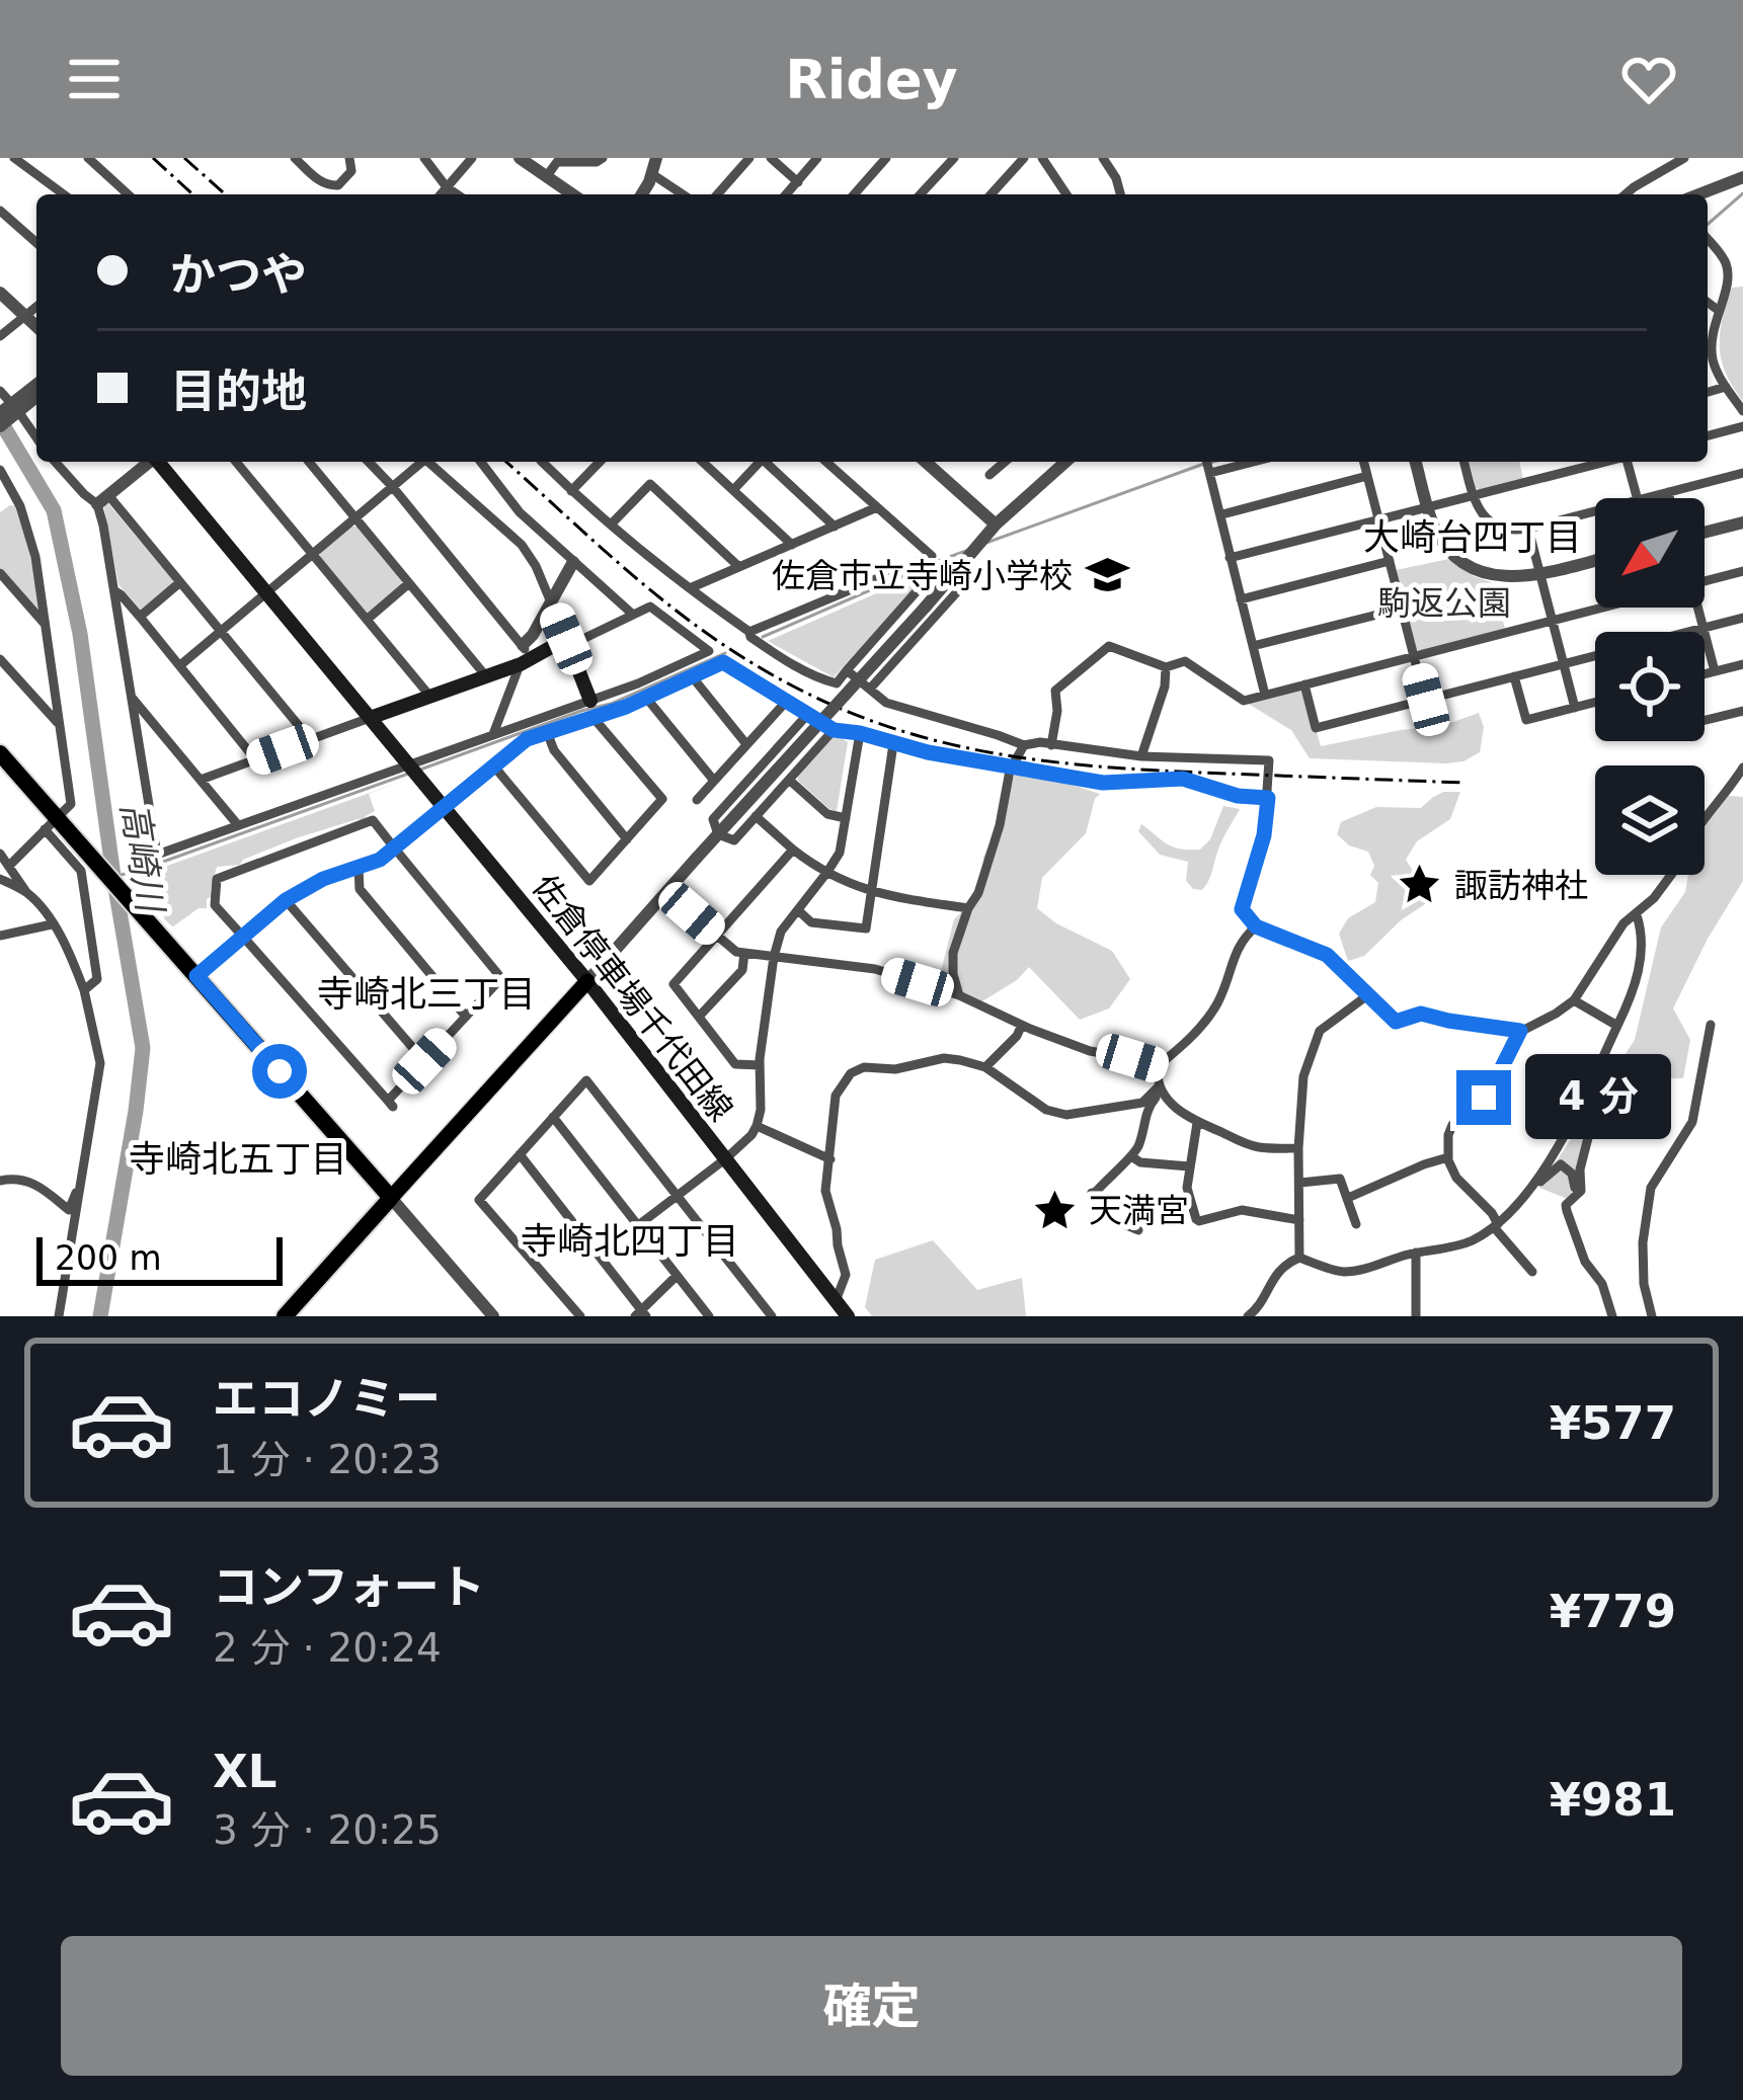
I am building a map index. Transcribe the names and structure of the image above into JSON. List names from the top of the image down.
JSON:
{
  "streets": {
    "main road": ["佐倉停車場千代田線"]
  },
  "districts": [
    "大崎台四丁目",
    "寺崎北三丁目",
    "寺崎北五丁目",
    "寺崎北四丁目"
  ],
  "water": ["高崎川"],
  "parks": ["駒返公園"],
  "places": {
    "school or university": ["佐倉市立寺崎小学校"],
    "place": ["諏訪神社", "天満宮"]
  },
  "scale_bar": "200 m",
  "north": "bottom left",
  "page": {
    "header": "Ridey",
    "banner": ["かつや", "目的地"],
    "bubble": "4 分",
    "scale": "200 m",
    "list": [
      {
        "name": "エコノミー",
        "note": "1 分 · 20:23",
        "value": "¥577"
      },
      {
        "name": "コンフォート",
        "note": "2 分 · 20:24",
        "value": "¥779"
      },
      {
        "name": "XL",
        "note": "3 分 · 20:25",
        "value": "¥981"
      }
    ],
    "buttons": "確定"
  }
}
